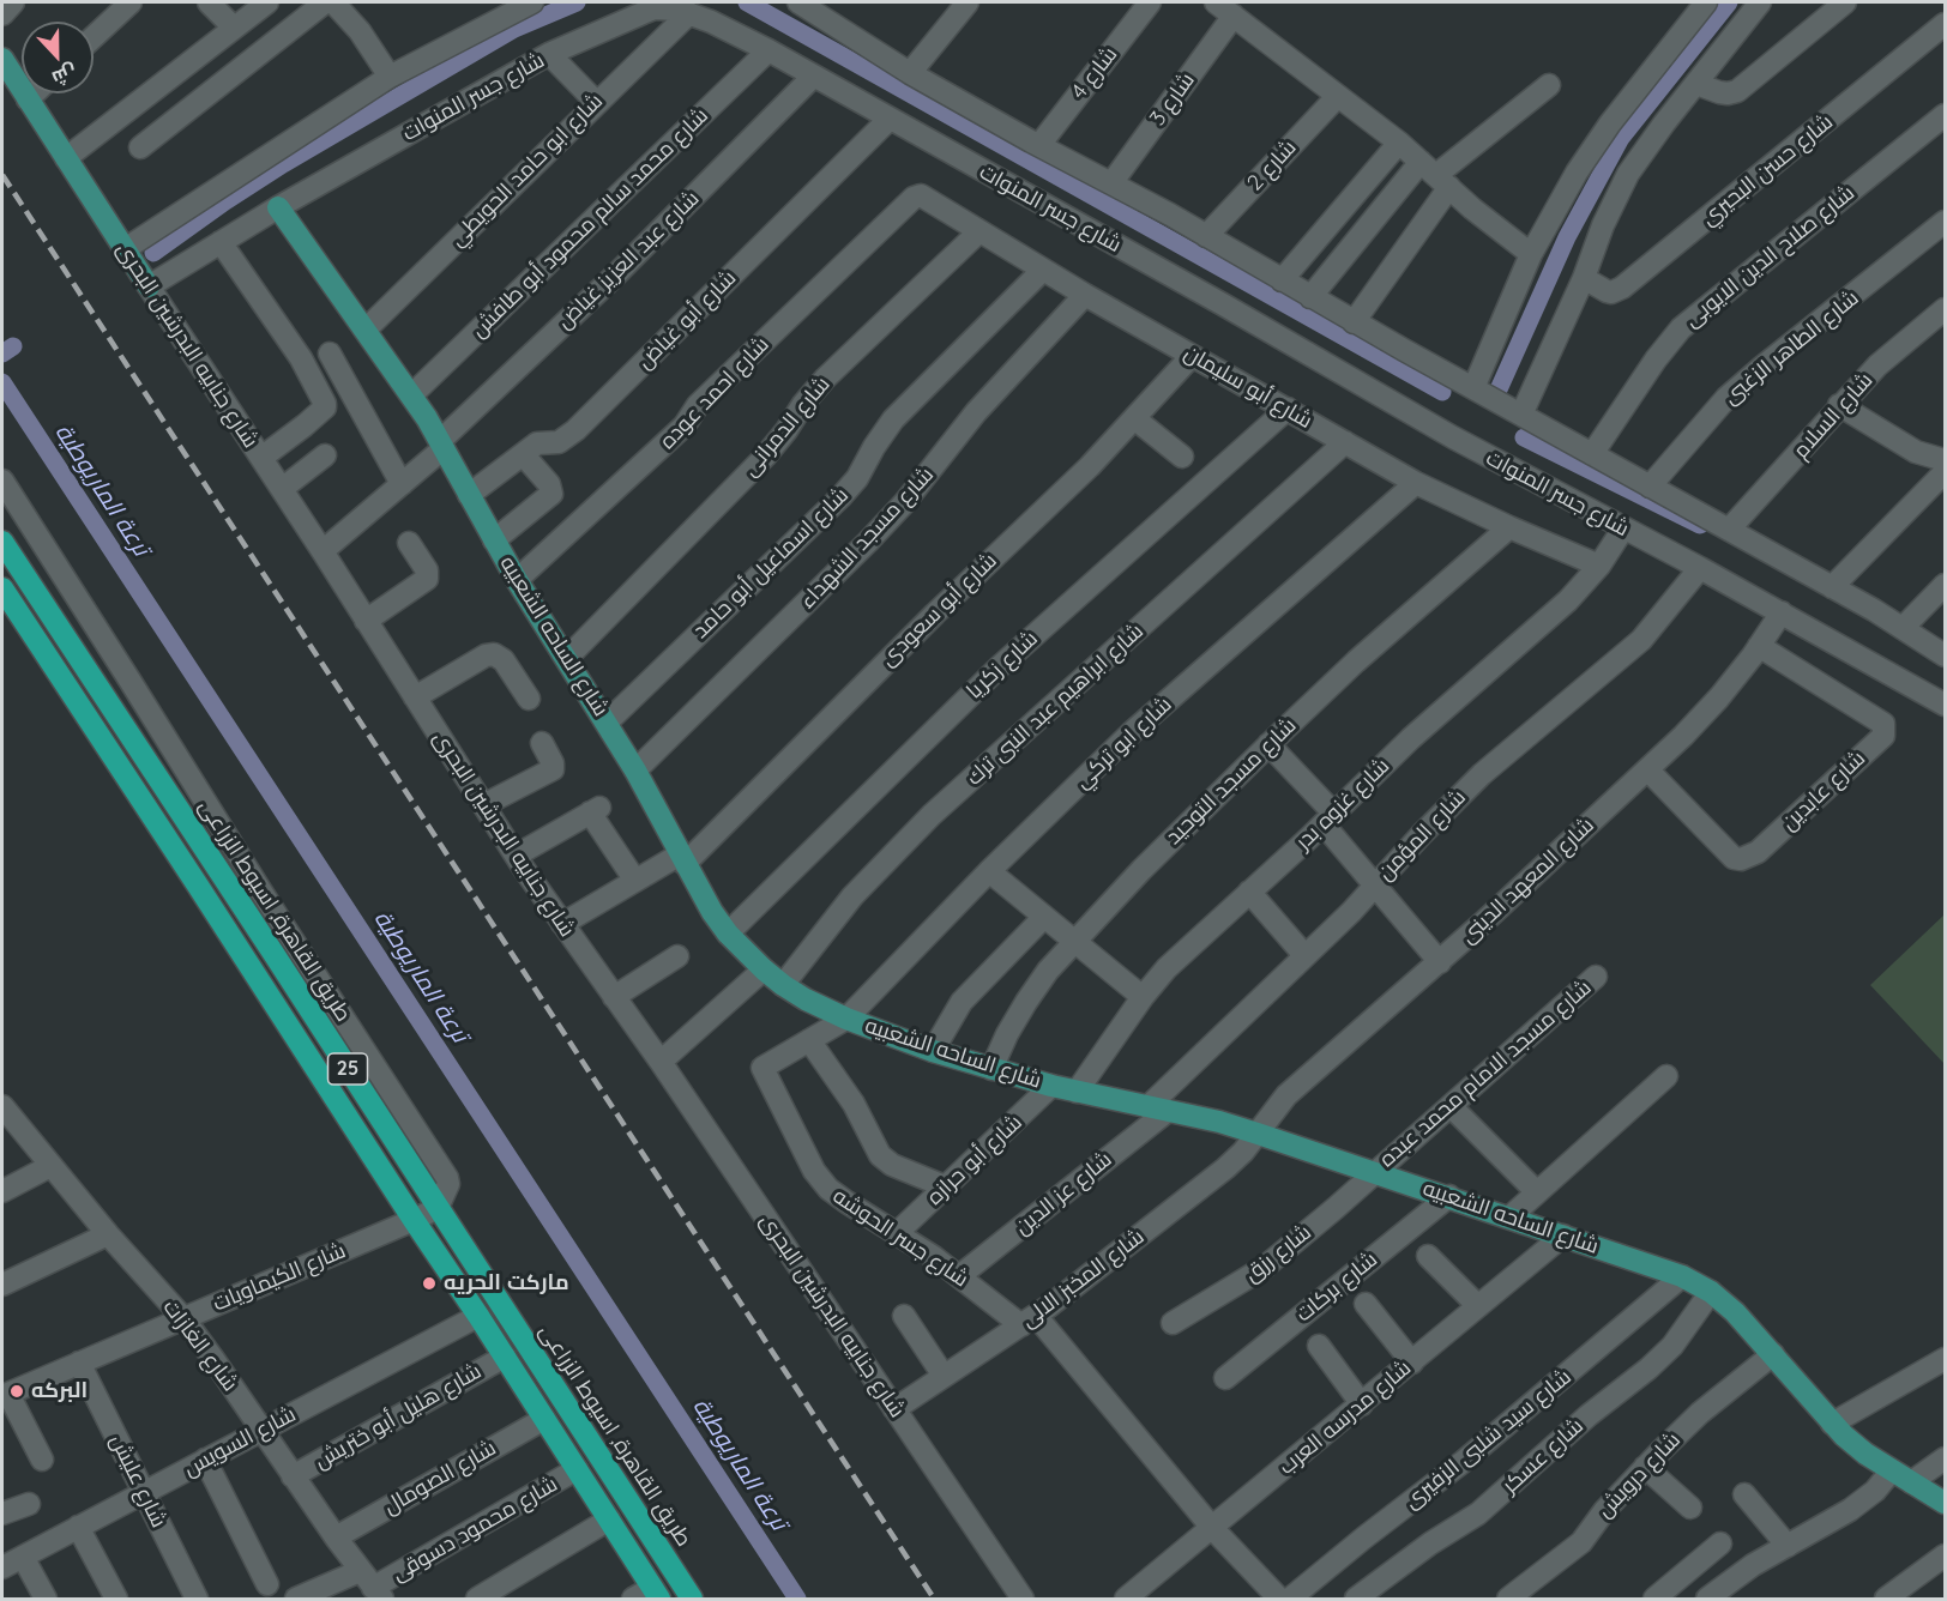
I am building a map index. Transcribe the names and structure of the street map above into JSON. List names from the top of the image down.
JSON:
{
  "streets": {
    "highway": ["طريق القاهرة, اسيوط الزراعى", "25"],
    "main road": ["شارع جنابيه البدرشين البحرى", "شارع الساحه الشعبيه"],
    "street": [
      "شارع 4",
      "شارع جسر المنوات",
      "شارع 3",
      "شارع 2",
      "شارع ابو حامد الحويطي",
      "شارع حسن البحيري",
      "شارع محمد سالم محمود أبو طافش",
      "شارع صلاح الدين الايوبى",
      "شارع عبد العزيز غياض",
      "شارع أبو غياض",
      "شارع الطاهر الزغبى",
      "شارع أبو سليمان",
      "شارع احمد عوده",
      "شارع السلام",
      "شارع الدمرانى",
      "شارع مسجد الشهداء",
      "شارع اسماعيل أبو حامد",
      "شارع أبو سعودى",
      "شارع زكريا",
      "شارع ابراهيم عبد النبى ترك",
      "شارع ابو تركي",
      "شارع مسجد التوحيد",
      "شارع عابدين",
      "شارع غزوه بدر",
      "شارع المؤمن",
      "شارع المعهد الدينى",
      "شارع مسجد الامام محمد عبده",
      "شارع أبو حرازه",
      "شارع عز الدين",
      "شارع جسر الحوشه",
      "شارع رزق",
      "شارع الكيماويات",
      "شارع المخبز الالى",
      "شارع بركات",
      "شارع الغازات",
      "شارع هليل أبو ختريش",
      "شارع مدرسه العرب",
      "شارع سيد شلبى الزفيرى",
      "شارع السويس",
      "شارع عسكر",
      "شارع درويش",
      "شارع الصومال",
      "شارع عليش",
      "شارع محمود دسوقى"
    ]
  },
  "crossings": [
    ["شارع جسر المنوات", "شارع ابو حامد الحويطي"],
    ["شارع جسر المنوات", "شارع محمد سالم محمود أبو طافش"],
    ["شارع جسر المنوات", "شارع عبد العزيز غياض"],
    ["شارع جسر المنوات", "شارع أبو غياض"],
    ["شارع جسر المنوات", "شارع جنابيه البدرشين البحرى"],
    ["شارع جسر المنوات", "شارع الساحه الشعبيه"],
    ["شارع جسر المنوات", "شارع غزوه بدر"],
    ["شارع جسر المنوات", "شارع المؤمن"],
    ["شارع جسر المنوات", "شارع المعهد الدينى"],
    ["شارع ابو حامد الحويطي", "شارع الساحه الشعبيه"],
    ["شارع محمد سالم محمود أبو طافش", "شارع الساحه الشعبيه"],
    ["شارع عبد العزيز غياض", "شارع جنابيه البدرشين البحرى"],
    ["شارع عبد العزيز غياض", "شارع الساحه الشعبيه"],
    ["شارع أبو غياض", "شارع الساحه الشعبيه"],
    ["شارع جنابيه البدرشين البحرى", "شارع أبو سعودى"],
    ["شارع جنابيه البدرشين البحرى", "شارع المخبز الالى"],
    ["شارع أبو سليمان", "شارع احمد عوده"],
    ["شارع أبو سليمان", "شارع الدمرانى"],
    ["شارع أبو سليمان", "شارع مسجد الشهداء"],
    ["شارع أبو سليمان", "شارع اسماعيل أبو حامد"],
    ["شارع أبو سليمان", "شارع أبو سعودى"],
    ["شارع أبو سليمان", "شارع زكريا"],
    ["شارع أبو سليمان", "شارع ابراهيم عبد النبى ترك"],
    ["شارع أبو سليمان", "شارع ابو تركي"],
    ["شارع أبو سليمان", "شارع مسجد التوحيد"],
    ["شارع أبو سليمان", "شارع غزوه بدر"],
    ["شارع احمد عوده", "شارع الساحه الشعبيه"],
    ["شارع الدمرانى", "شارع الساحه الشعبيه"],
    ["شارع مسجد الشهداء", "شارع الساحه الشعبيه"],
    ["شارع اسماعيل أبو حامد", "شارع الساحه الشعبيه"],
    ["شارع أبو سعودى", "شارع الساحه الشعبيه"],
    ["شارع الساحه الشعبيه", "شارع زكريا"],
    ["شارع الساحه الشعبيه", "شارع ابراهيم عبد النبى ترك"],
    ["شارع الساحه الشعبيه", "شارع ابو تركي"],
    ["شارع الساحه الشعبيه", "شارع مسجد التوحيد"],
    ["شارع الساحه الشعبيه", "شارع غزوه بدر"],
    ["شارع الساحه الشعبيه", "شارع المؤمن"],
    ["شارع الساحه الشعبيه", "شارع المعهد الدينى"],
    ["شارع الساحه الشعبيه", "شارع مسجد الامام محمد عبده"],
    ["شارع الساحه الشعبيه", "شارع أبو حرازه"],
    ["شارع الساحه الشعبيه", "شارع عز الدين"],
    ["شارع الساحه الشعبيه", "شارع جسر الحوشه"],
    ["شارع الساحه الشعبيه", "شارع رزق"],
    ["شارع الساحه الشعبيه", "شارع المخبز الالى"],
    ["شارع الساحه الشعبيه", "شارع بركات"],
    ["شارع الساحه الشعبيه", "شارع مدرسه العرب"],
    ["شارع الساحه الشعبيه", "شارع سيد شلبى الزفيرى"],
    ["شارع الساحه الشعبيه", "شارع عسكر"],
    ["شارع الساحه الشعبيه", "شارع درويش"],
    ["شارع ابو تركي", "شارع جسر الحوشه"],
    ["شارع عابدين", "شارع المعهد الدينى"],
    ["شارع المؤمن", "شارع عز الدين"],
    ["شارع المعهد الدينى", "شارع المخبز الالى"],
    ["طريق القاهرة, اسيوط الزراعى", "شارع الكيماويات"],
    ["25", "شارع الكيماويات"],
    ["25", "شارع هليل أبو ختريش"],
    ["25", "شارع السويس"],
    ["25", "شارع الصومال"],
    ["25", "شارع محمود دسوقى"],
    ["شارع مسجد الامام محمد عبده", "شارع رزق"],
    ["شارع أبو حرازه", "شارع جسر الحوشه"],
    ["شارع عز الدين", "شارع جسر الحوشه"],
    ["شارع جسر الحوشه", "شارع المخبز الالى"],
    ["شارع جسر الحوشه", "شارع مدرسه العرب"],
    ["شارع الكيماويات", "شارع الغازات"],
    ["شارع الكيماويات", "شارع عليش"],
    ["شارع الغازات", "شارع هليل أبو ختريش"],
    ["شارع الغازات", "شارع السويس"],
    ["شارع الغازات", "شارع الصومال"],
    ["شارع الغازات", "شارع محمود دسوقى"],
    ["شارع السويس", "شارع عليش"]
  ],
  "water": ["ترعة الماريوطية"],
  "places": ["ماركت الحريه", "البركه"],
  "north": "bottom"
}
